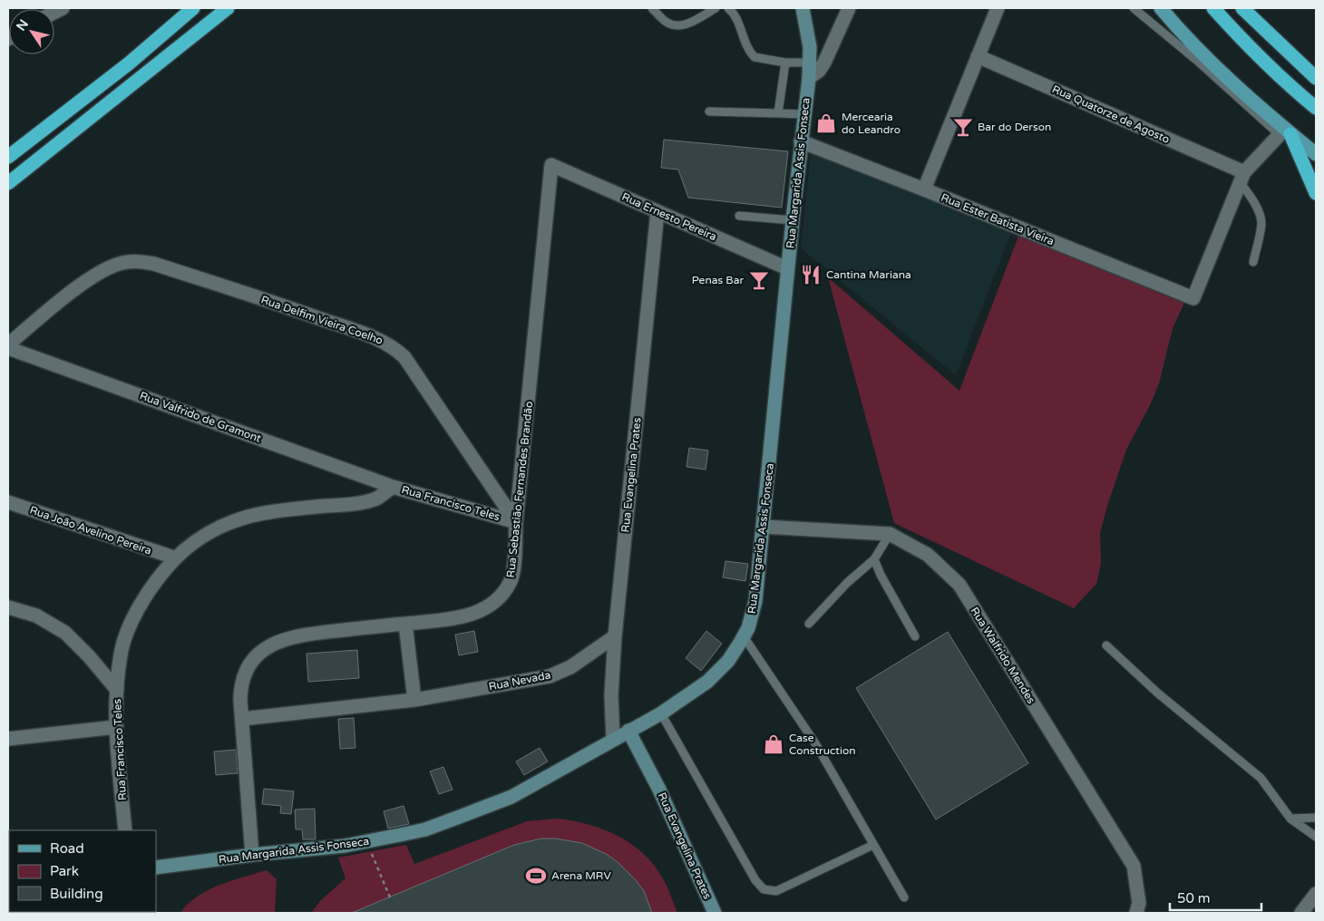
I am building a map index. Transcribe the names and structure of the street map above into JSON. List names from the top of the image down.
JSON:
{
  "streets": {
    "street": [
      "Rua Quatorze de Agosto",
      "Rua Margarida Assis Fonseca",
      "Rua Ernesto Pereira",
      "Rua Ester Batista Vieira",
      "Rua Delfim Vieira Coelho",
      "Rua Valfrido de Gramont",
      "Rua Evangelina Prates",
      "Rua Sebastião Fernandes Brandão",
      "Rua Francisco Teles",
      "Rua João Avelino Pereira",
      "Rua Walfrido Mendes",
      "Rua Nevada"
    ]
  },
  "crossings": [
    ["Rua Quatorze de Agosto", "Rua Ester Batista Vieira"],
    ["Rua Margarida Assis Fonseca", "Rua Ernesto Pereira"],
    ["Rua Margarida Assis Fonseca", "Rua Ester Batista Vieira"],
    ["Rua Margarida Assis Fonseca", "Rua Evangelina Prates"],
    ["Rua Margarida Assis Fonseca", "Rua Sebastião Fernandes Brandão"],
    ["Rua Margarida Assis Fonseca", "Rua Walfrido Mendes"],
    ["Rua Ernesto Pereira", "Rua Evangelina Prates"],
    ["Rua Ernesto Pereira", "Rua Sebastião Fernandes Brandão"],
    ["Rua Delfim Vieira Coelho", "Rua Sebastião Fernandes Brandão"],
    ["Rua Delfim Vieira Coelho", "Rua Francisco Teles"],
    ["Rua Valfrido de Gramont", "Rua Francisco Teles"],
    ["Rua Evangelina Prates", "Rua Nevada"],
    ["Rua Sebastião Fernandes Brandão", "Rua Francisco Teles"],
    ["Rua Sebastião Fernandes Brandão", "Rua Nevada"],
    ["Rua Francisco Teles", "Rua João Avelino Pereira"]
  ],
  "places": {
    "shop": ["Mercearia do Leandro", "Case Construction"],
    "bar": ["Bar do Derson", "Penas Bar"],
    "restaurant": ["Cantina Mariana"],
    "sports": ["Arena MRV"]
  },
  "legend": ["Road", "Park", "Building"],
  "scale_bar": "50 m",
  "north": "top left"
}
